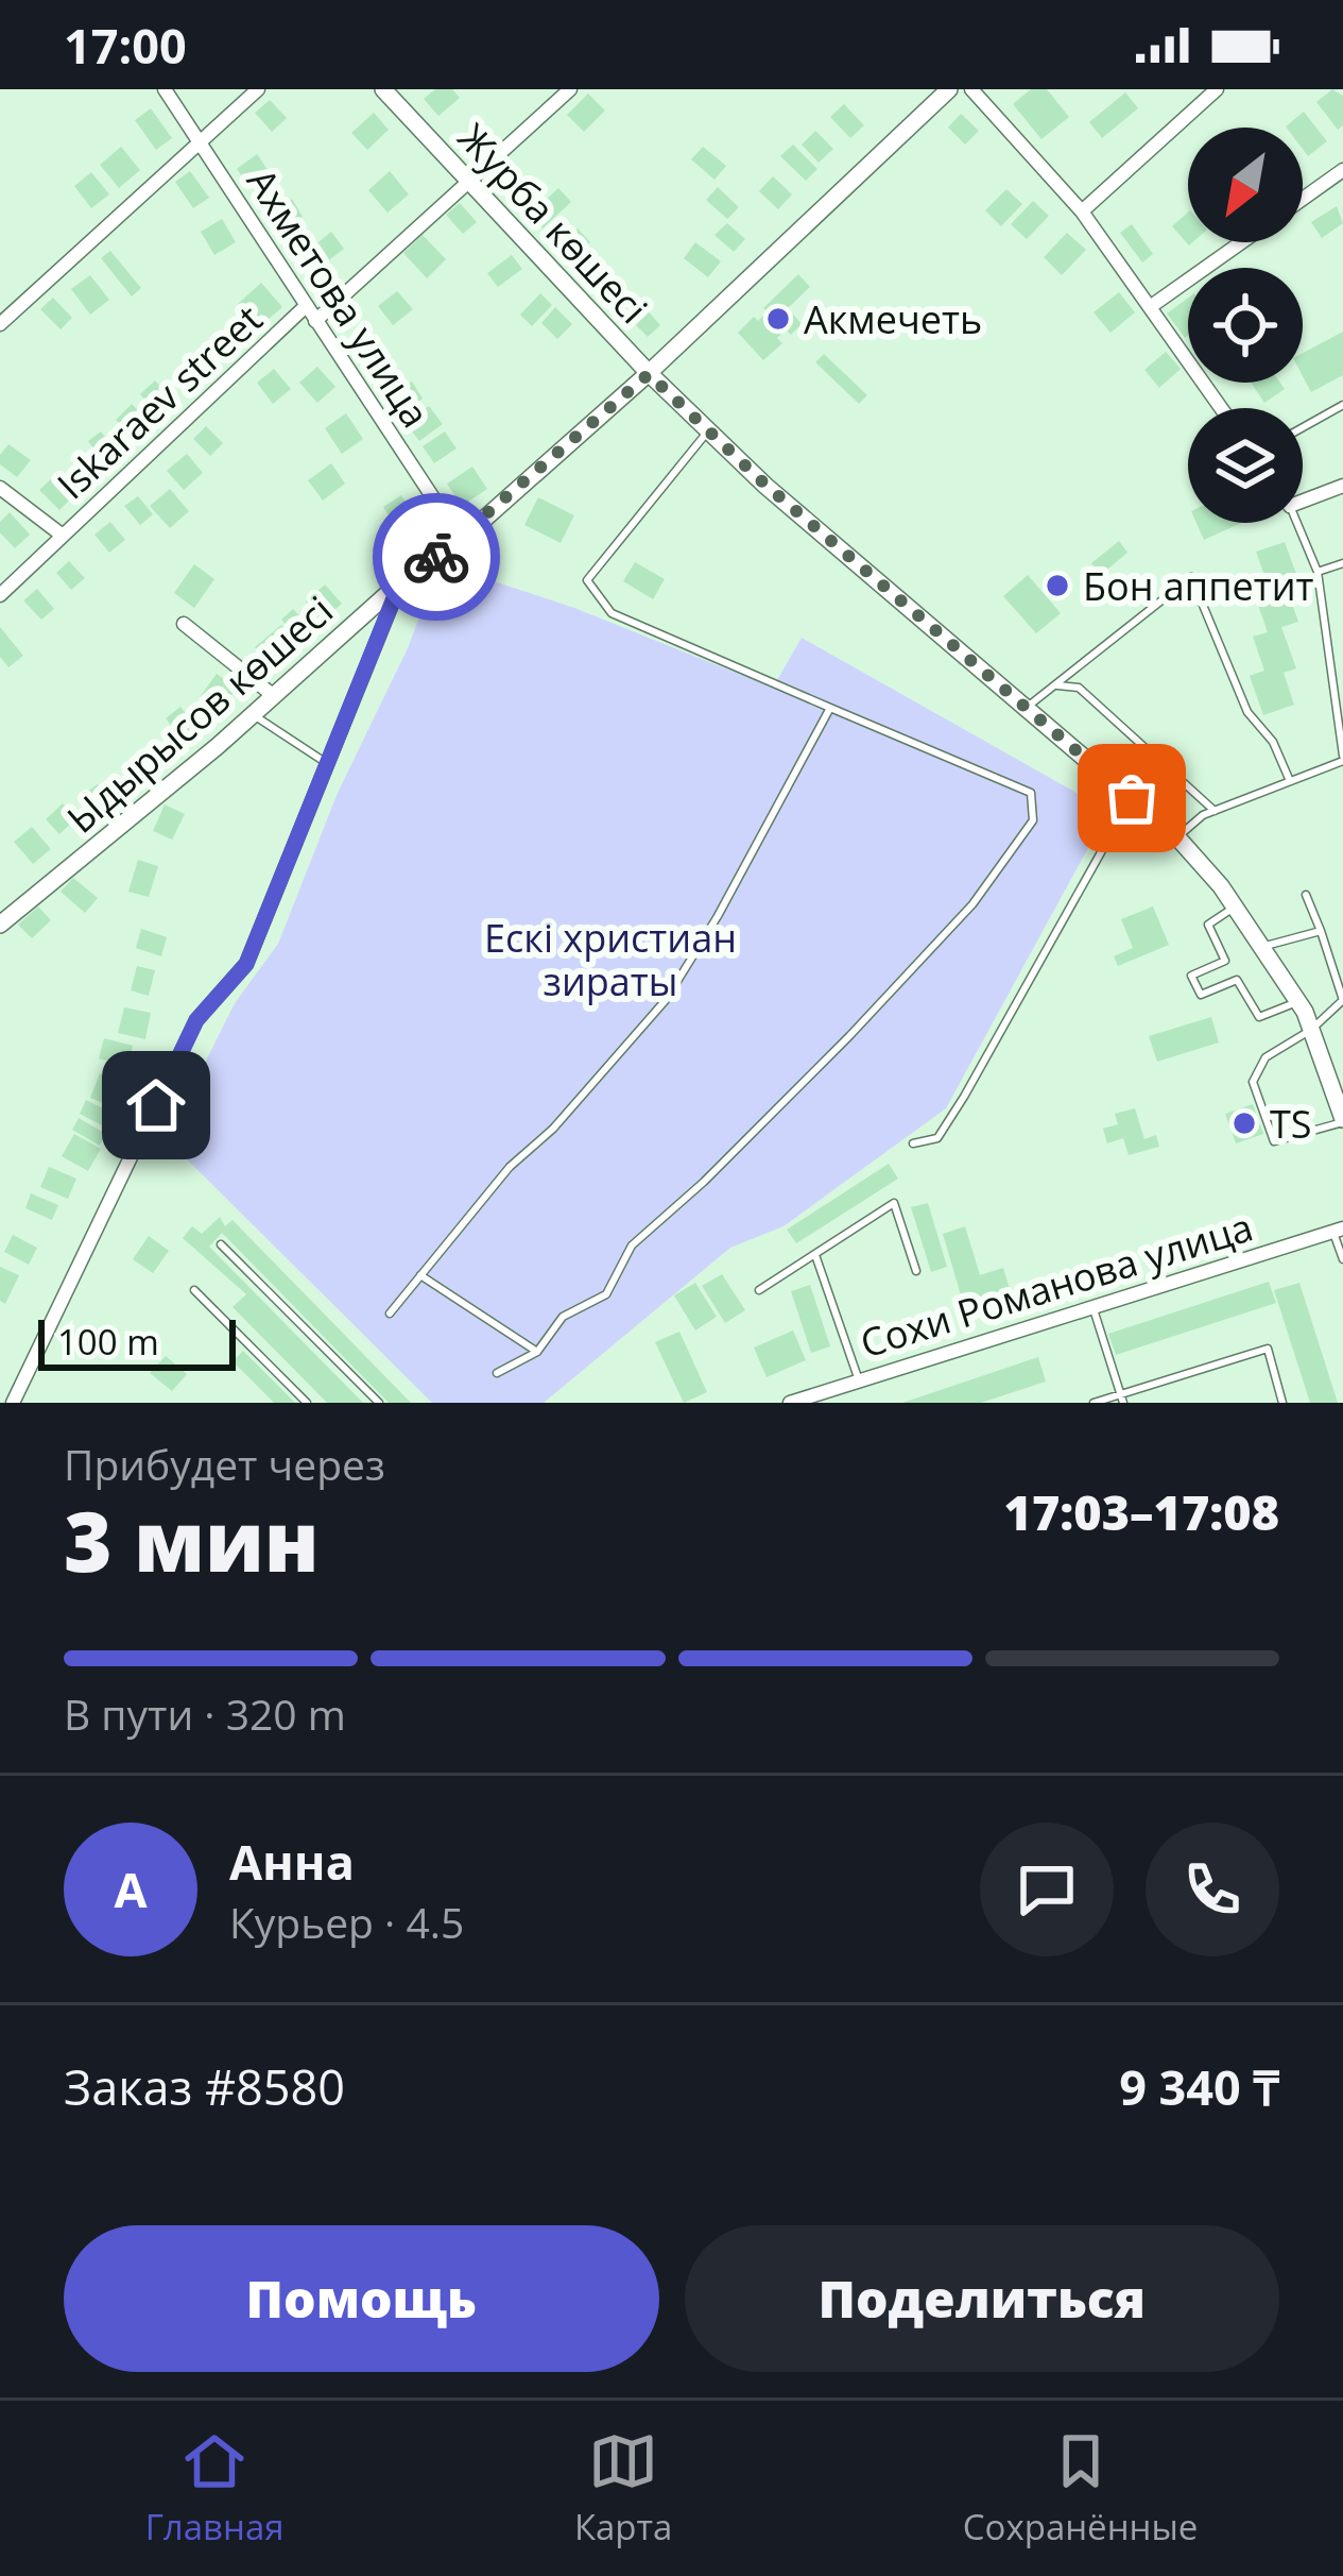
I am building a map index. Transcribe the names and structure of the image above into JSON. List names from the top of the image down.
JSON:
{
  "streets": {
    "street": [
      "Журба көшесі",
      "Ахметова улица",
      "Iskaraev street",
      "Ыдырысов көшесі",
      "Сохи Романова улица"
    ]
  },
  "crossings": [
    ["Журба көшесі", "Ыдырысов көшесі"],
    ["Ахметова улица", "Iskaraev street"],
    ["Ахметова улица", "Ыдырысов көшесі"]
  ],
  "parks": ["Ескі христиан зираты"],
  "places": ["Акмечеть", "Бон аппетит", "TS"],
  "scale_bar": "100 m",
  "north": "bottom left",
  "page": {
    "status": "17:00",
    "scale": "100 m",
    "heading": ["3 мин", "Прибудет через", "17:03–17:08"],
    "panel": [
      "Анна",
      "Курьер · 4.5",
      "Заказ #8580",
      "9 340 ₸"
    ],
    "bar": "В пути · 320 m",
    "round": "А",
    "buttons": ["Помощь", "Поделиться"],
    "tabs": ["Главная", "Карта", "Сохранённые"]
  }
}
